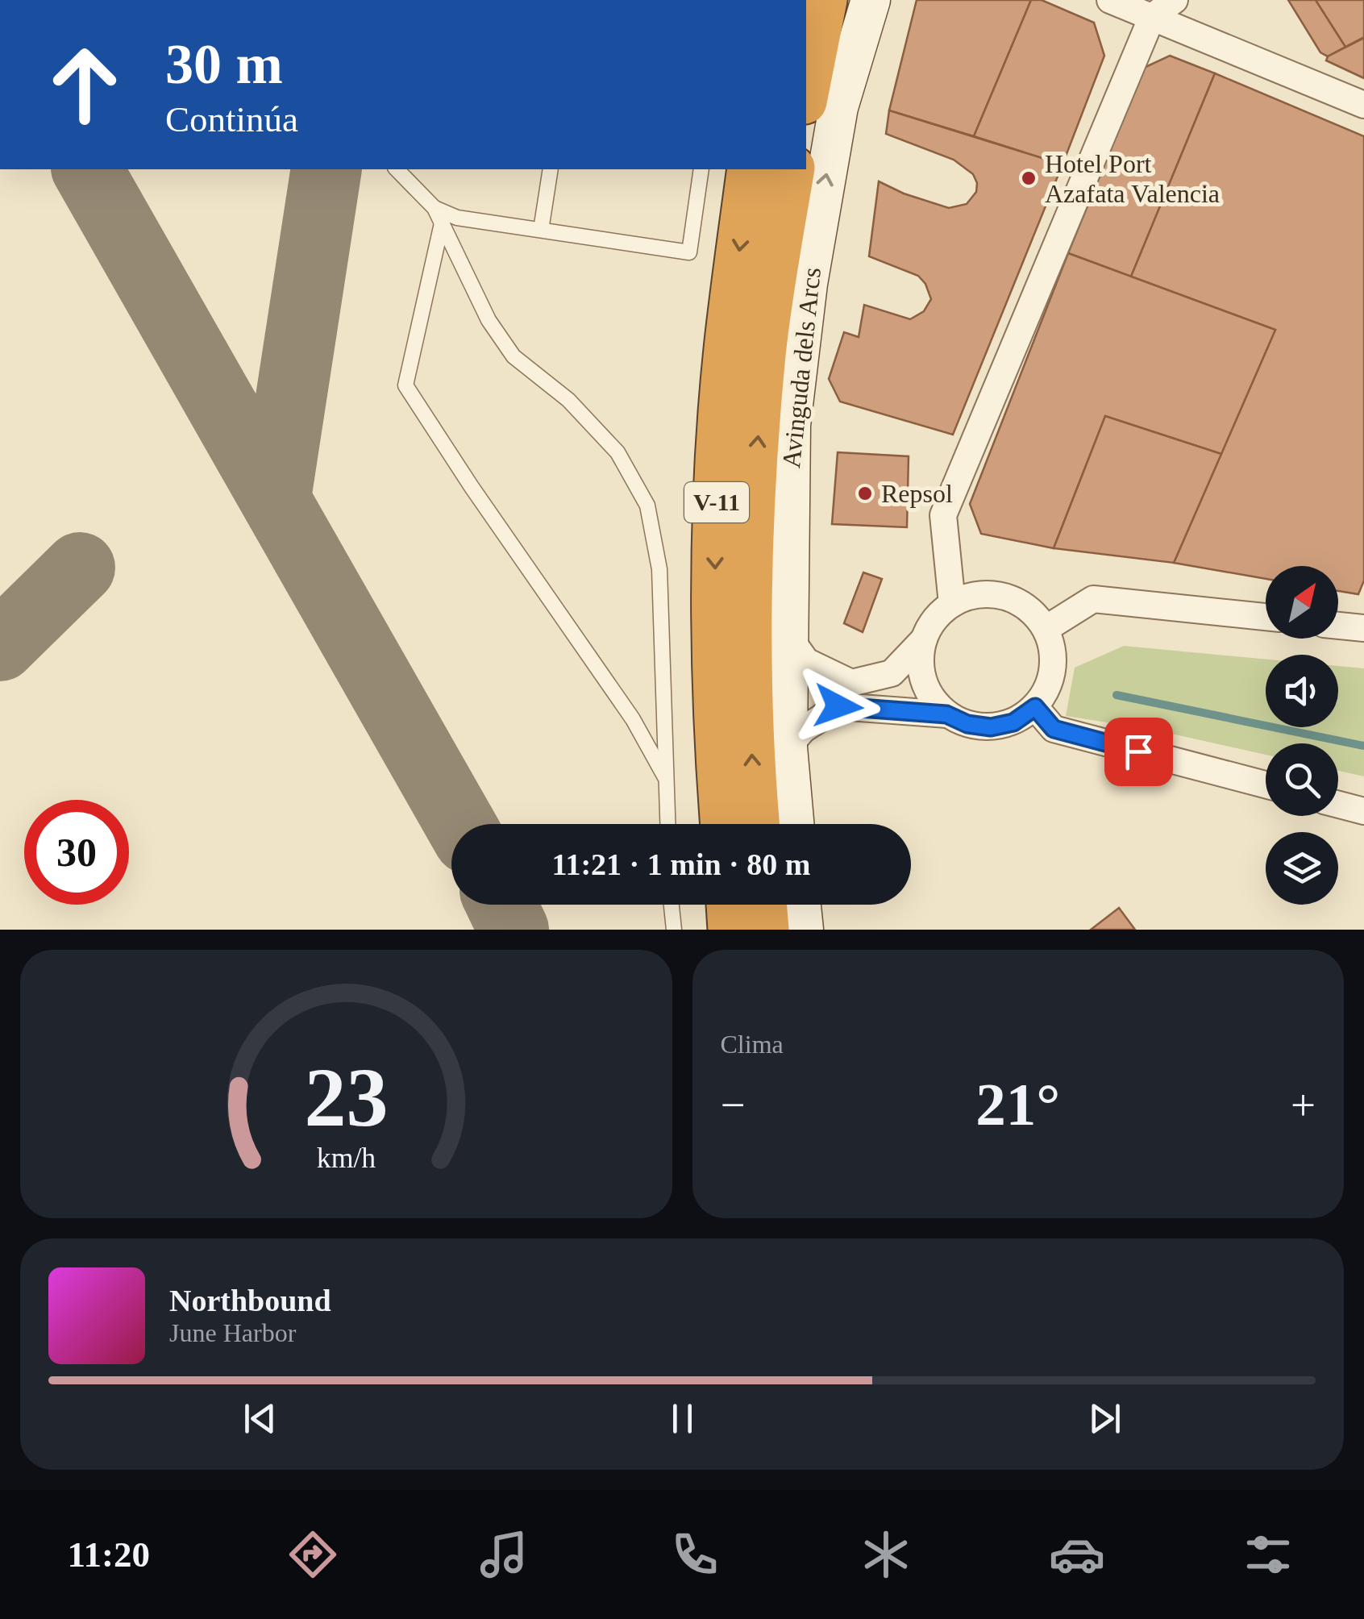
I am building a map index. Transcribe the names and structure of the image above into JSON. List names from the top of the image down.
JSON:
{
  "streets": {
    "highway": ["V-11"],
    "street": ["Avinguda dels Arcs"]
  },
  "places": ["Hotel Port Azafata Valencia", "Repsol"],
  "north": "top right",
  "page": {
    "turn": ["30 m", "Continúa"],
    "limit": "30",
    "trip": "11:21 · 1 min · 80 m",
    "tile": "Clima",
    "heat": ["−", "21°", "+"],
    "song": ["Northbound", "June Harbor"],
    "tabs": "11:20",
    "gauge": ["23", "km/h"]
  }
}
